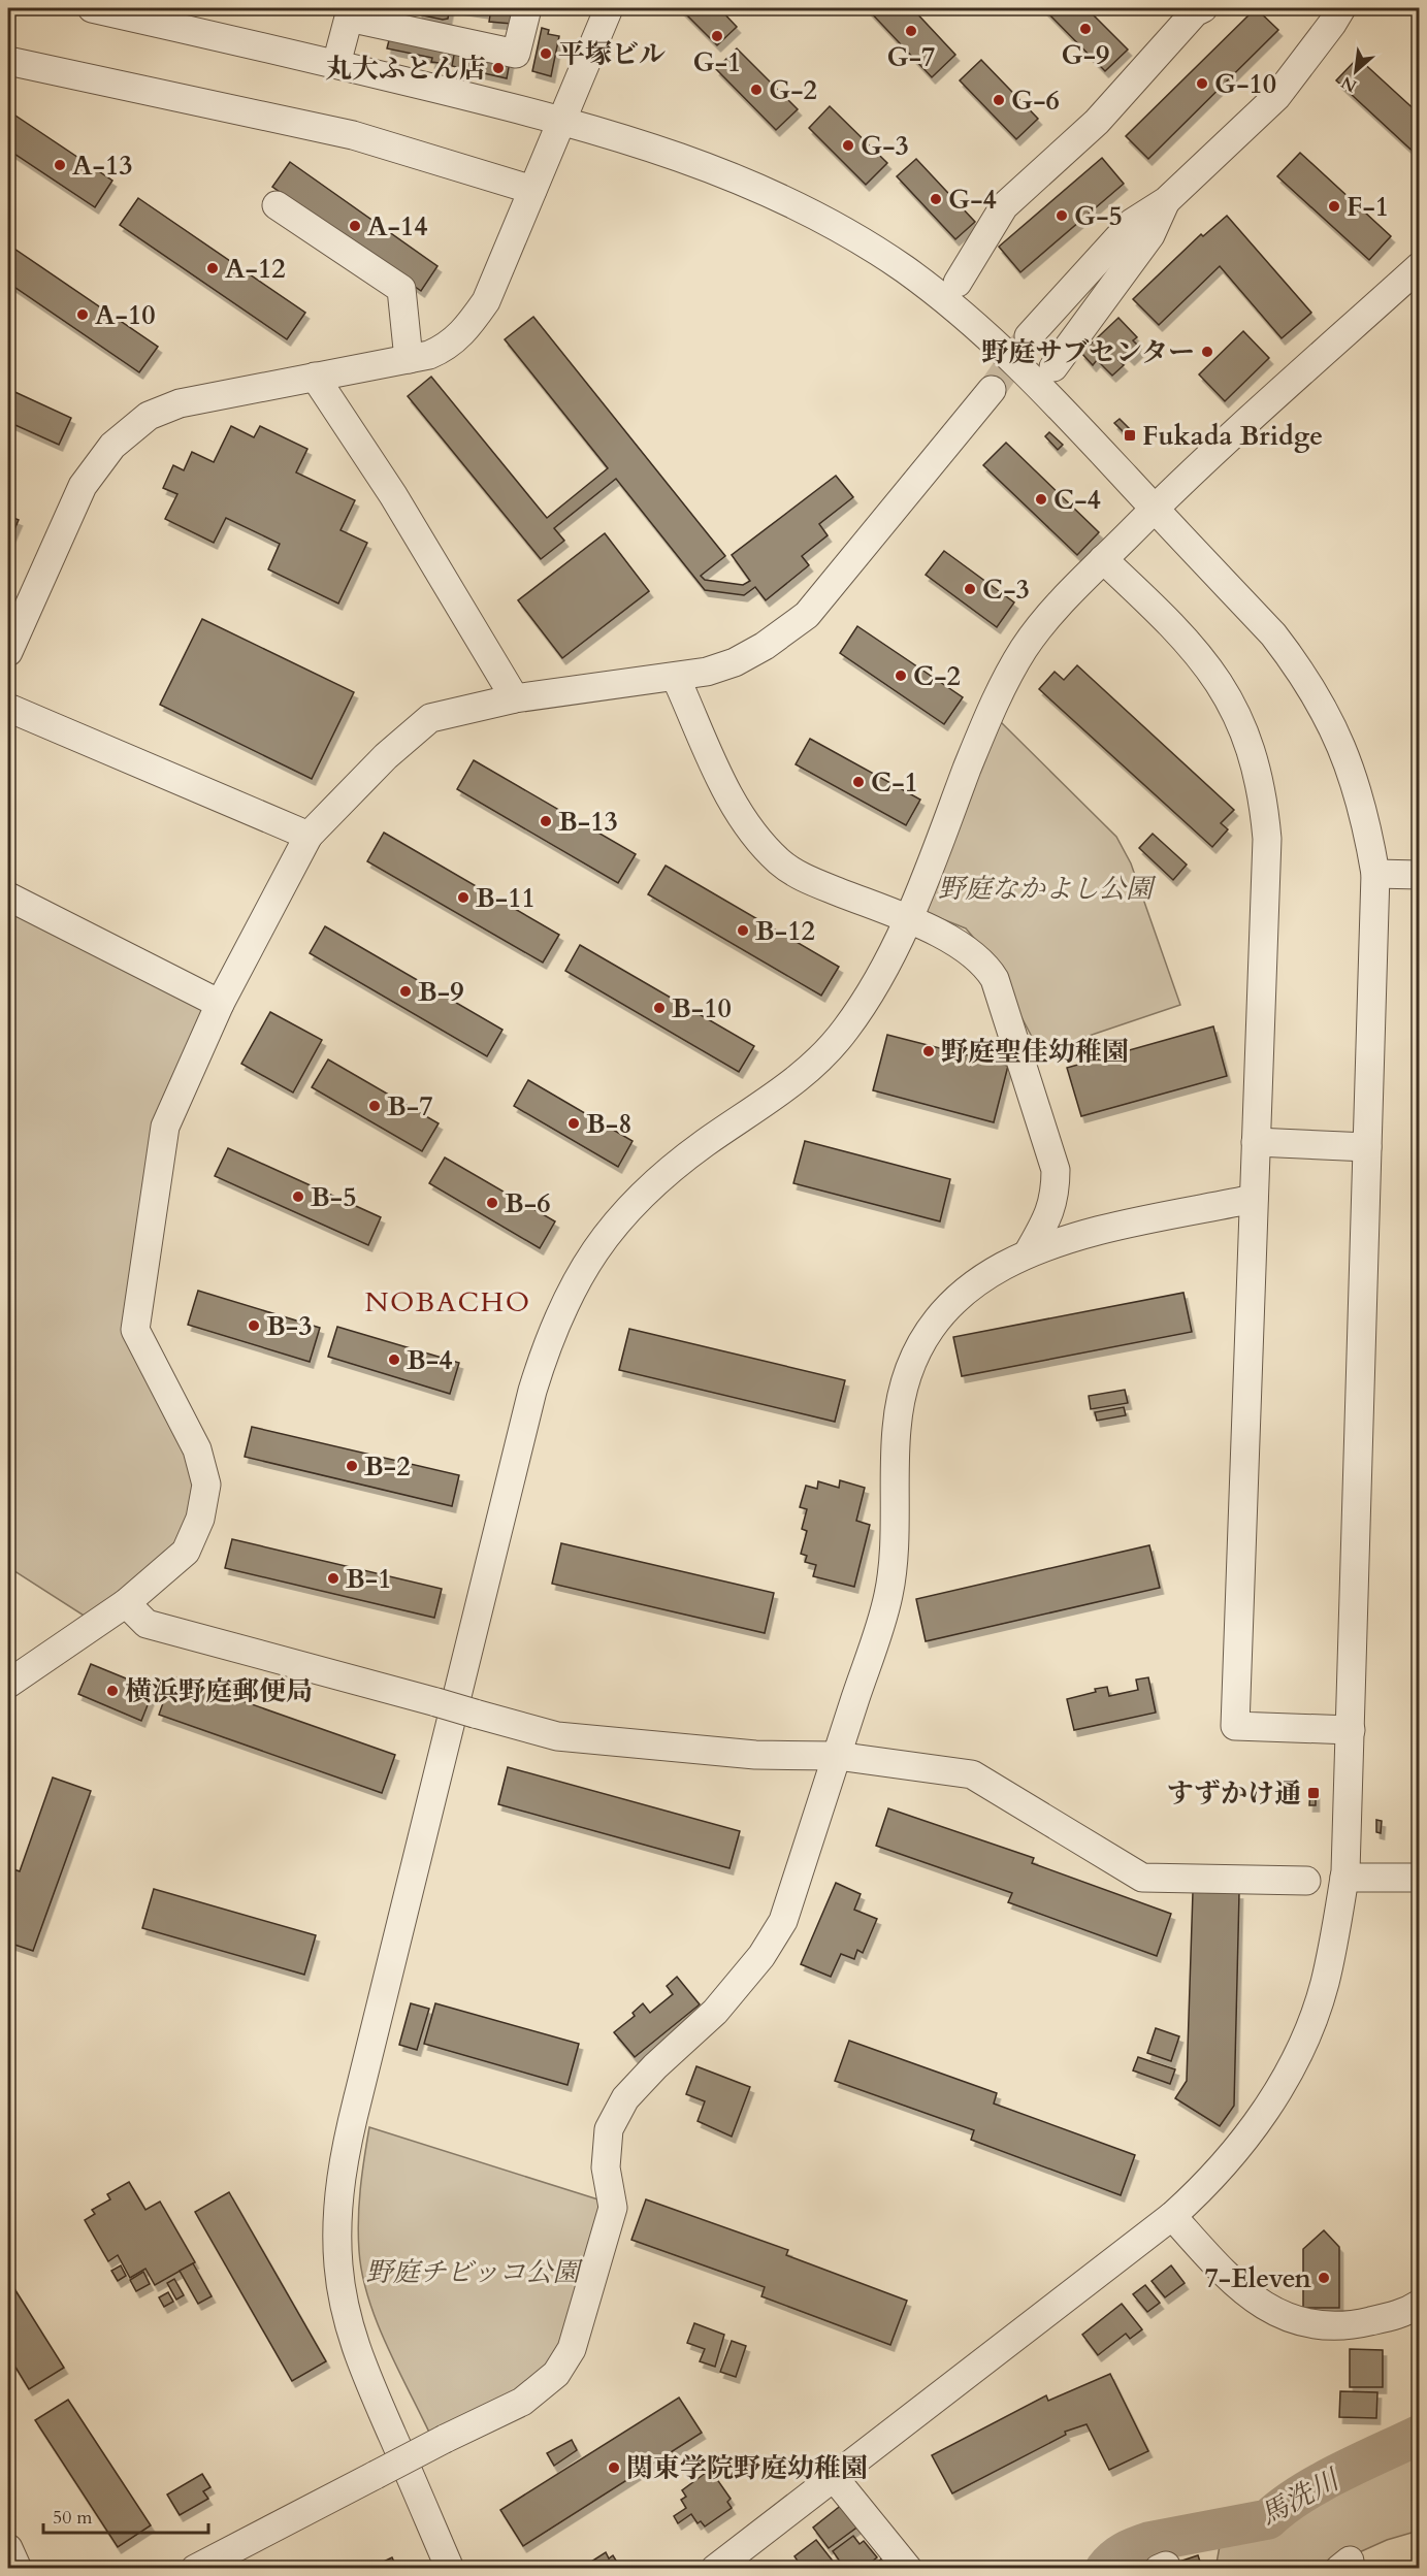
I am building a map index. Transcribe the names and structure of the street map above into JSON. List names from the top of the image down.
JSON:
{
  "districts": ["NOBACHO"],
  "water": ["馬洗川"],
  "parks": ["野庭なかよし公園", "野庭チビッコ公園"],
  "places": {
    "other": [
      "G-9",
      "G-7",
      "G-1",
      "平塚ビル",
      "丸大ふとん店",
      "G-10",
      "G-2",
      "G-6",
      "G-3",
      "A-13",
      "G-4",
      "F-1",
      "G-5",
      "A-14",
      "A-12",
      "A-10",
      "野庭サブセンター",
      "C-4",
      "C-3",
      "C-2",
      "C-1",
      "B-13",
      "B-11",
      "B-12",
      "B-9",
      "B-10",
      "野庭聖佳幼稚園",
      "B-7",
      "B-8",
      "B-5",
      "B-6",
      "B-3",
      "B-4",
      "B-2",
      "B-1",
      "横浜野庭郵便局",
      "7-Eleven",
      "関東学院野庭幼稚園"
    ],
    "transit": ["Fukada Bridge", "すずかけ通"]
  },
  "scale_bar": "50 m",
  "north": "bottom left"
}
